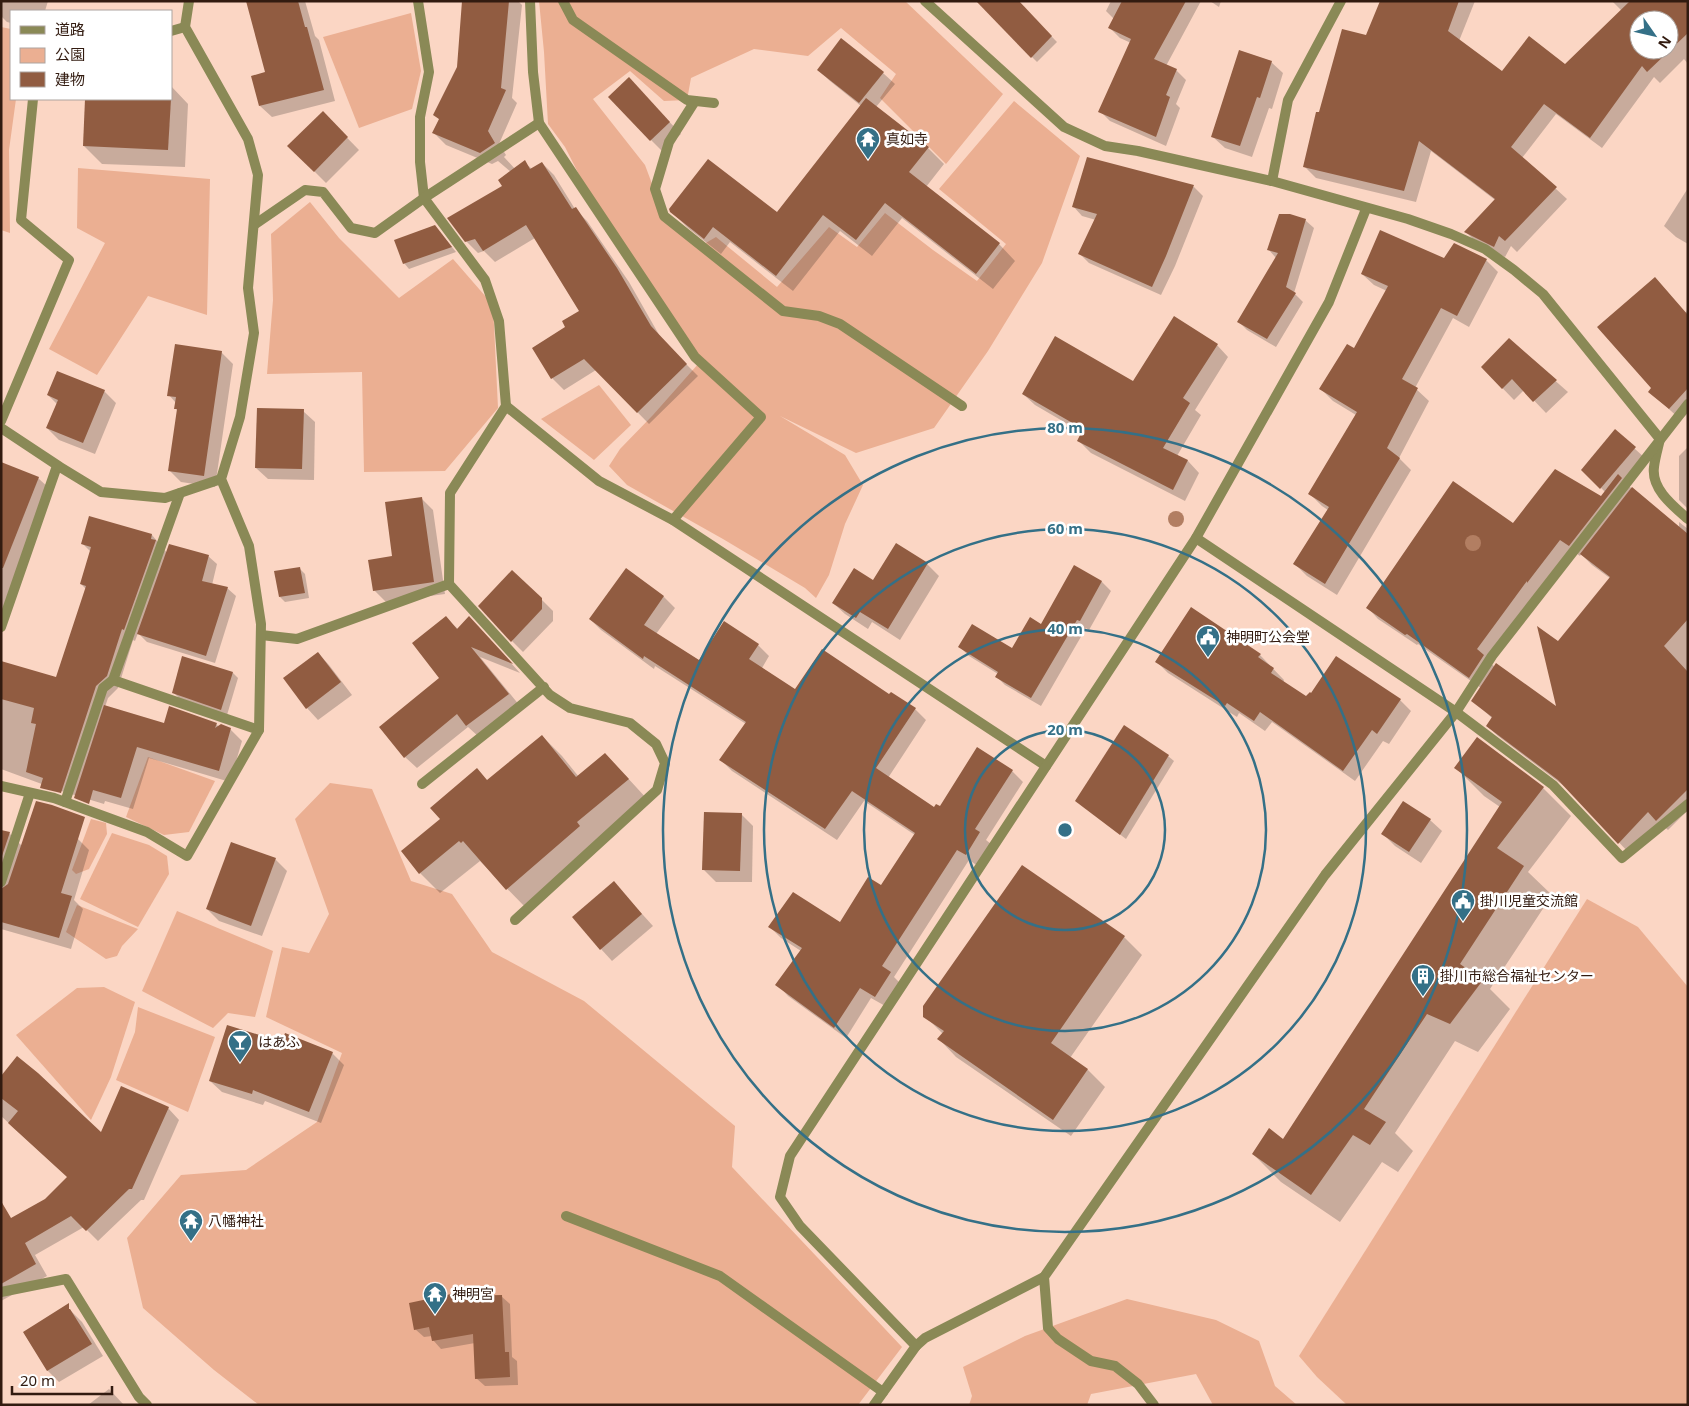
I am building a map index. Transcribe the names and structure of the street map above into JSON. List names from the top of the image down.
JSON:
{
  "places": {
    "temple": ["真如寺", "八幡神社", "神明宮"],
    "public building": ["神明町公会堂", "掛川児童交流館"],
    "building": ["掛川市総合福祉センター"],
    "bar": ["はあふ"]
  },
  "legend": ["道路", "公園", "建物"],
  "scale_bar": "20 m",
  "north": "bottom right",
  "rings": [
    "80 m",
    "60 m",
    "40 m",
    "20 m"
  ]
}
